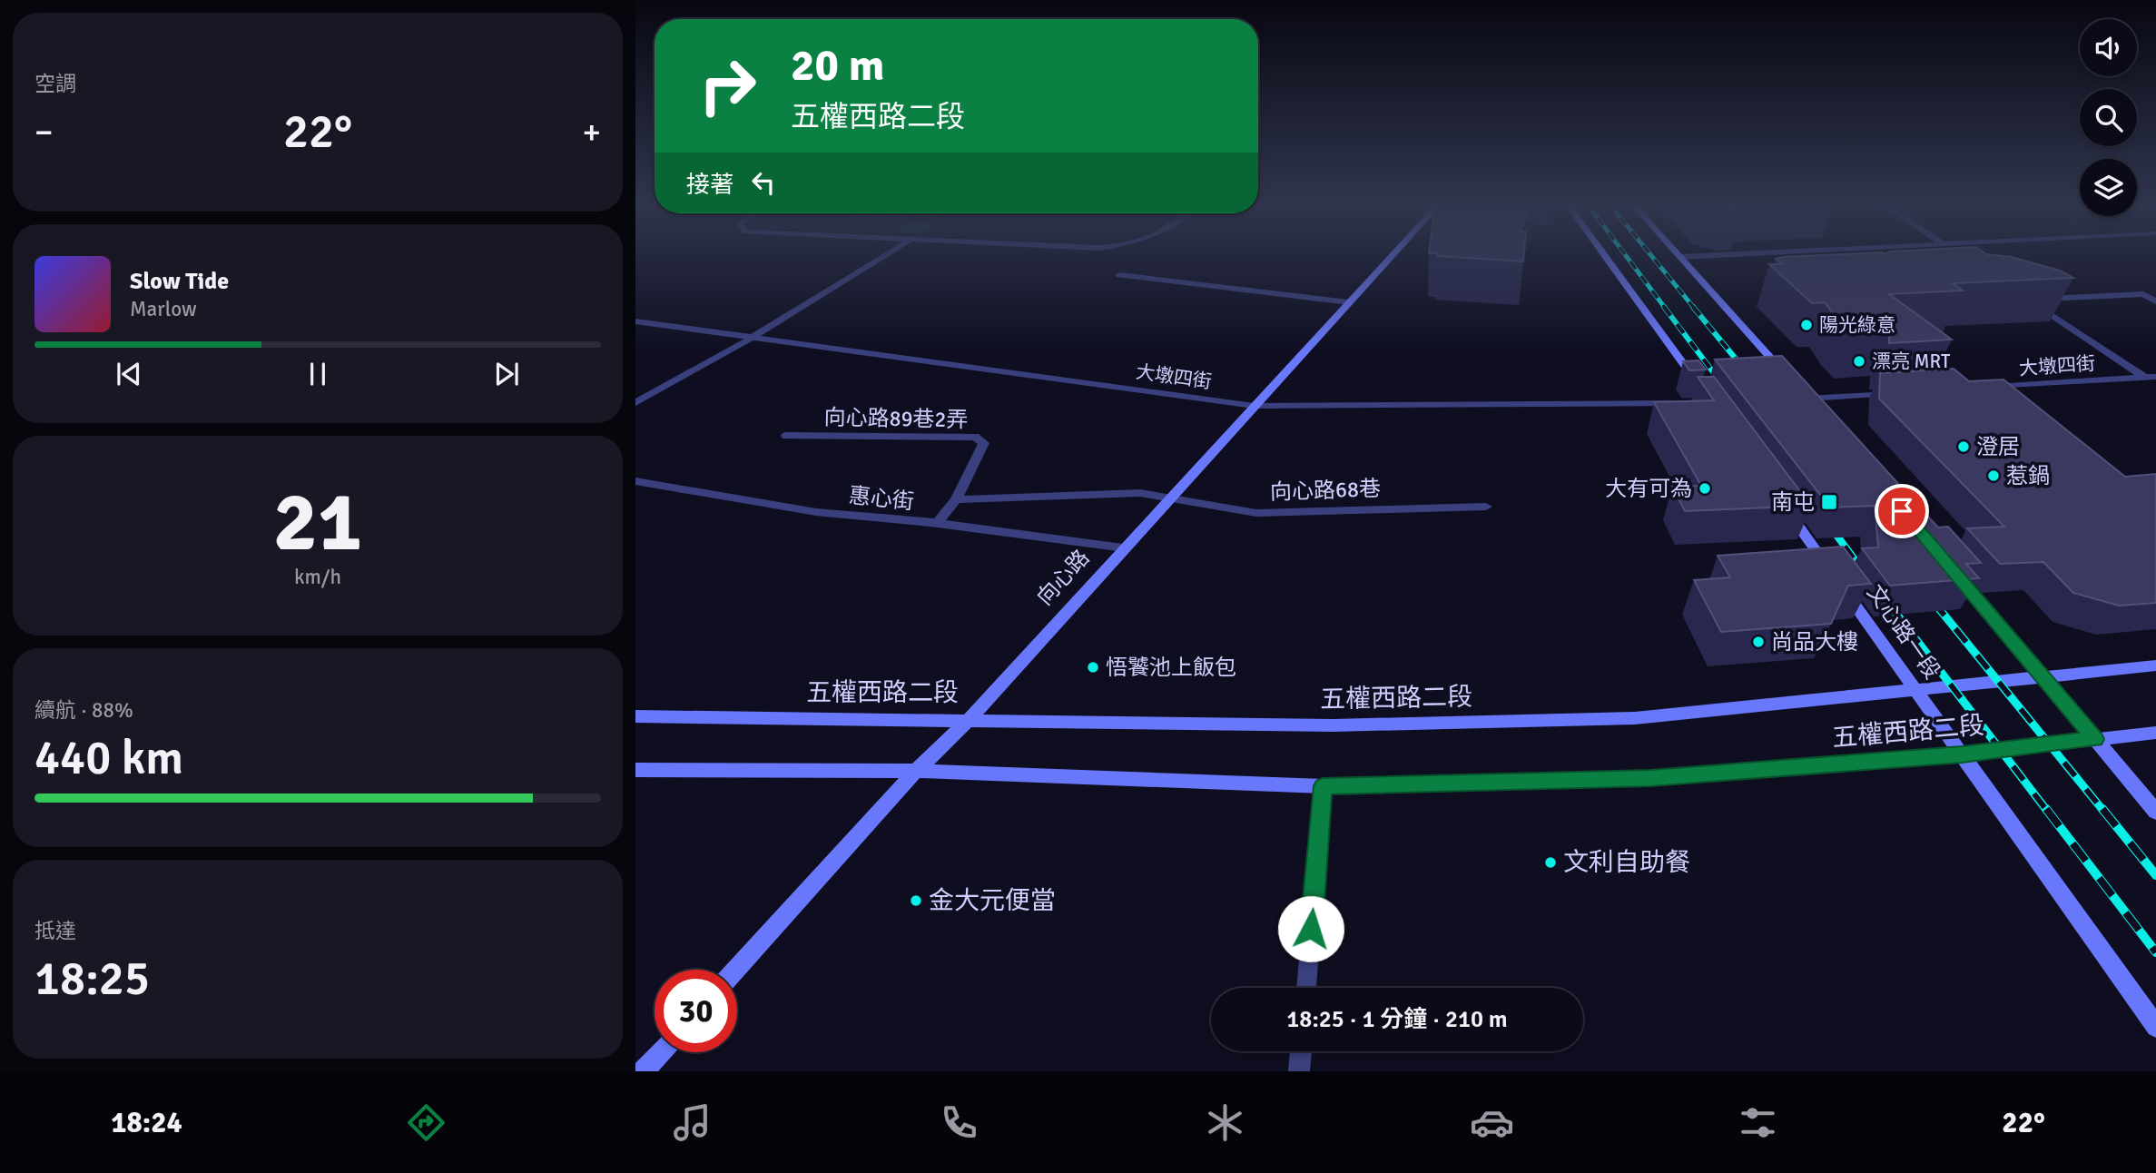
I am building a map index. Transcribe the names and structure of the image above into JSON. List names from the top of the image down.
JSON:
{
  "streets": {
    "main road": ["向心路", "文心路一段", "五權西路二段"],
    "street": [
      "大墩四街",
      "向心路89巷2弄",
      "向心路68巷",
      "惠心街"
    ]
  },
  "crossings": [
    ["大墩四街", "向心路"],
    ["向心路89巷2弄", "惠心街"],
    ["向心路68巷", "向心路"],
    ["惠心街", "向心路"],
    ["向心路", "五權西路二段"],
    ["文心路一段", "五權西路二段"]
  ],
  "places": {
    "other": [
      "陽光綠意",
      "漂亮 MRT",
      "澄居",
      "惹鍋",
      "大有可為",
      "尚品大樓",
      "悟饕池上飯包",
      "文利自助餐",
      "金大元便當"
    ],
    "transit": ["南屯"]
  },
  "page": {
    "tile": [
      "空調",
      ["21", "km/h"],
      ["續航 · 88%", "440 km"],
      ["抵達", "18:25"]
    ],
    "turn": ["20 m", "五權西路二段"],
    "heat": ["−", "22°", "+"],
    "then": "接著",
    "song": ["Slow Tide", "Marlow"],
    "limit": "30",
    "trip": "18:25 · 1 分鐘 · 210 m",
    "tabs": ["18:24", "22°"]
  }
}
